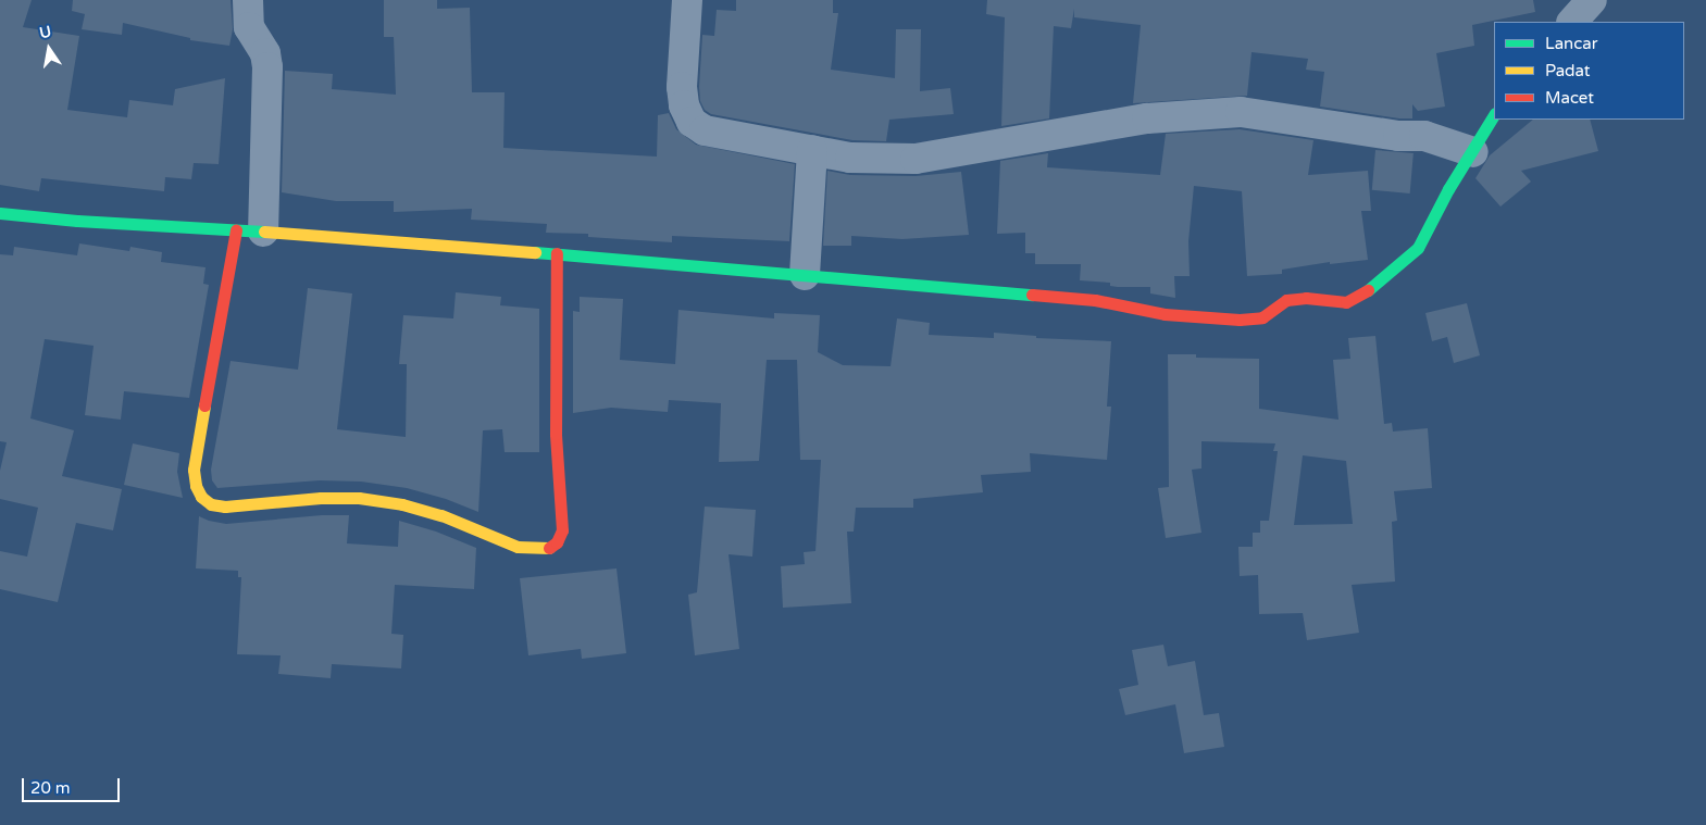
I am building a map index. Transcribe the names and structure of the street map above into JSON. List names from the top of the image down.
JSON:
{
  "legend": ["Lancar", "Padat", "Macet"],
  "scale_bar": "20 m",
  "north": "top"
}
